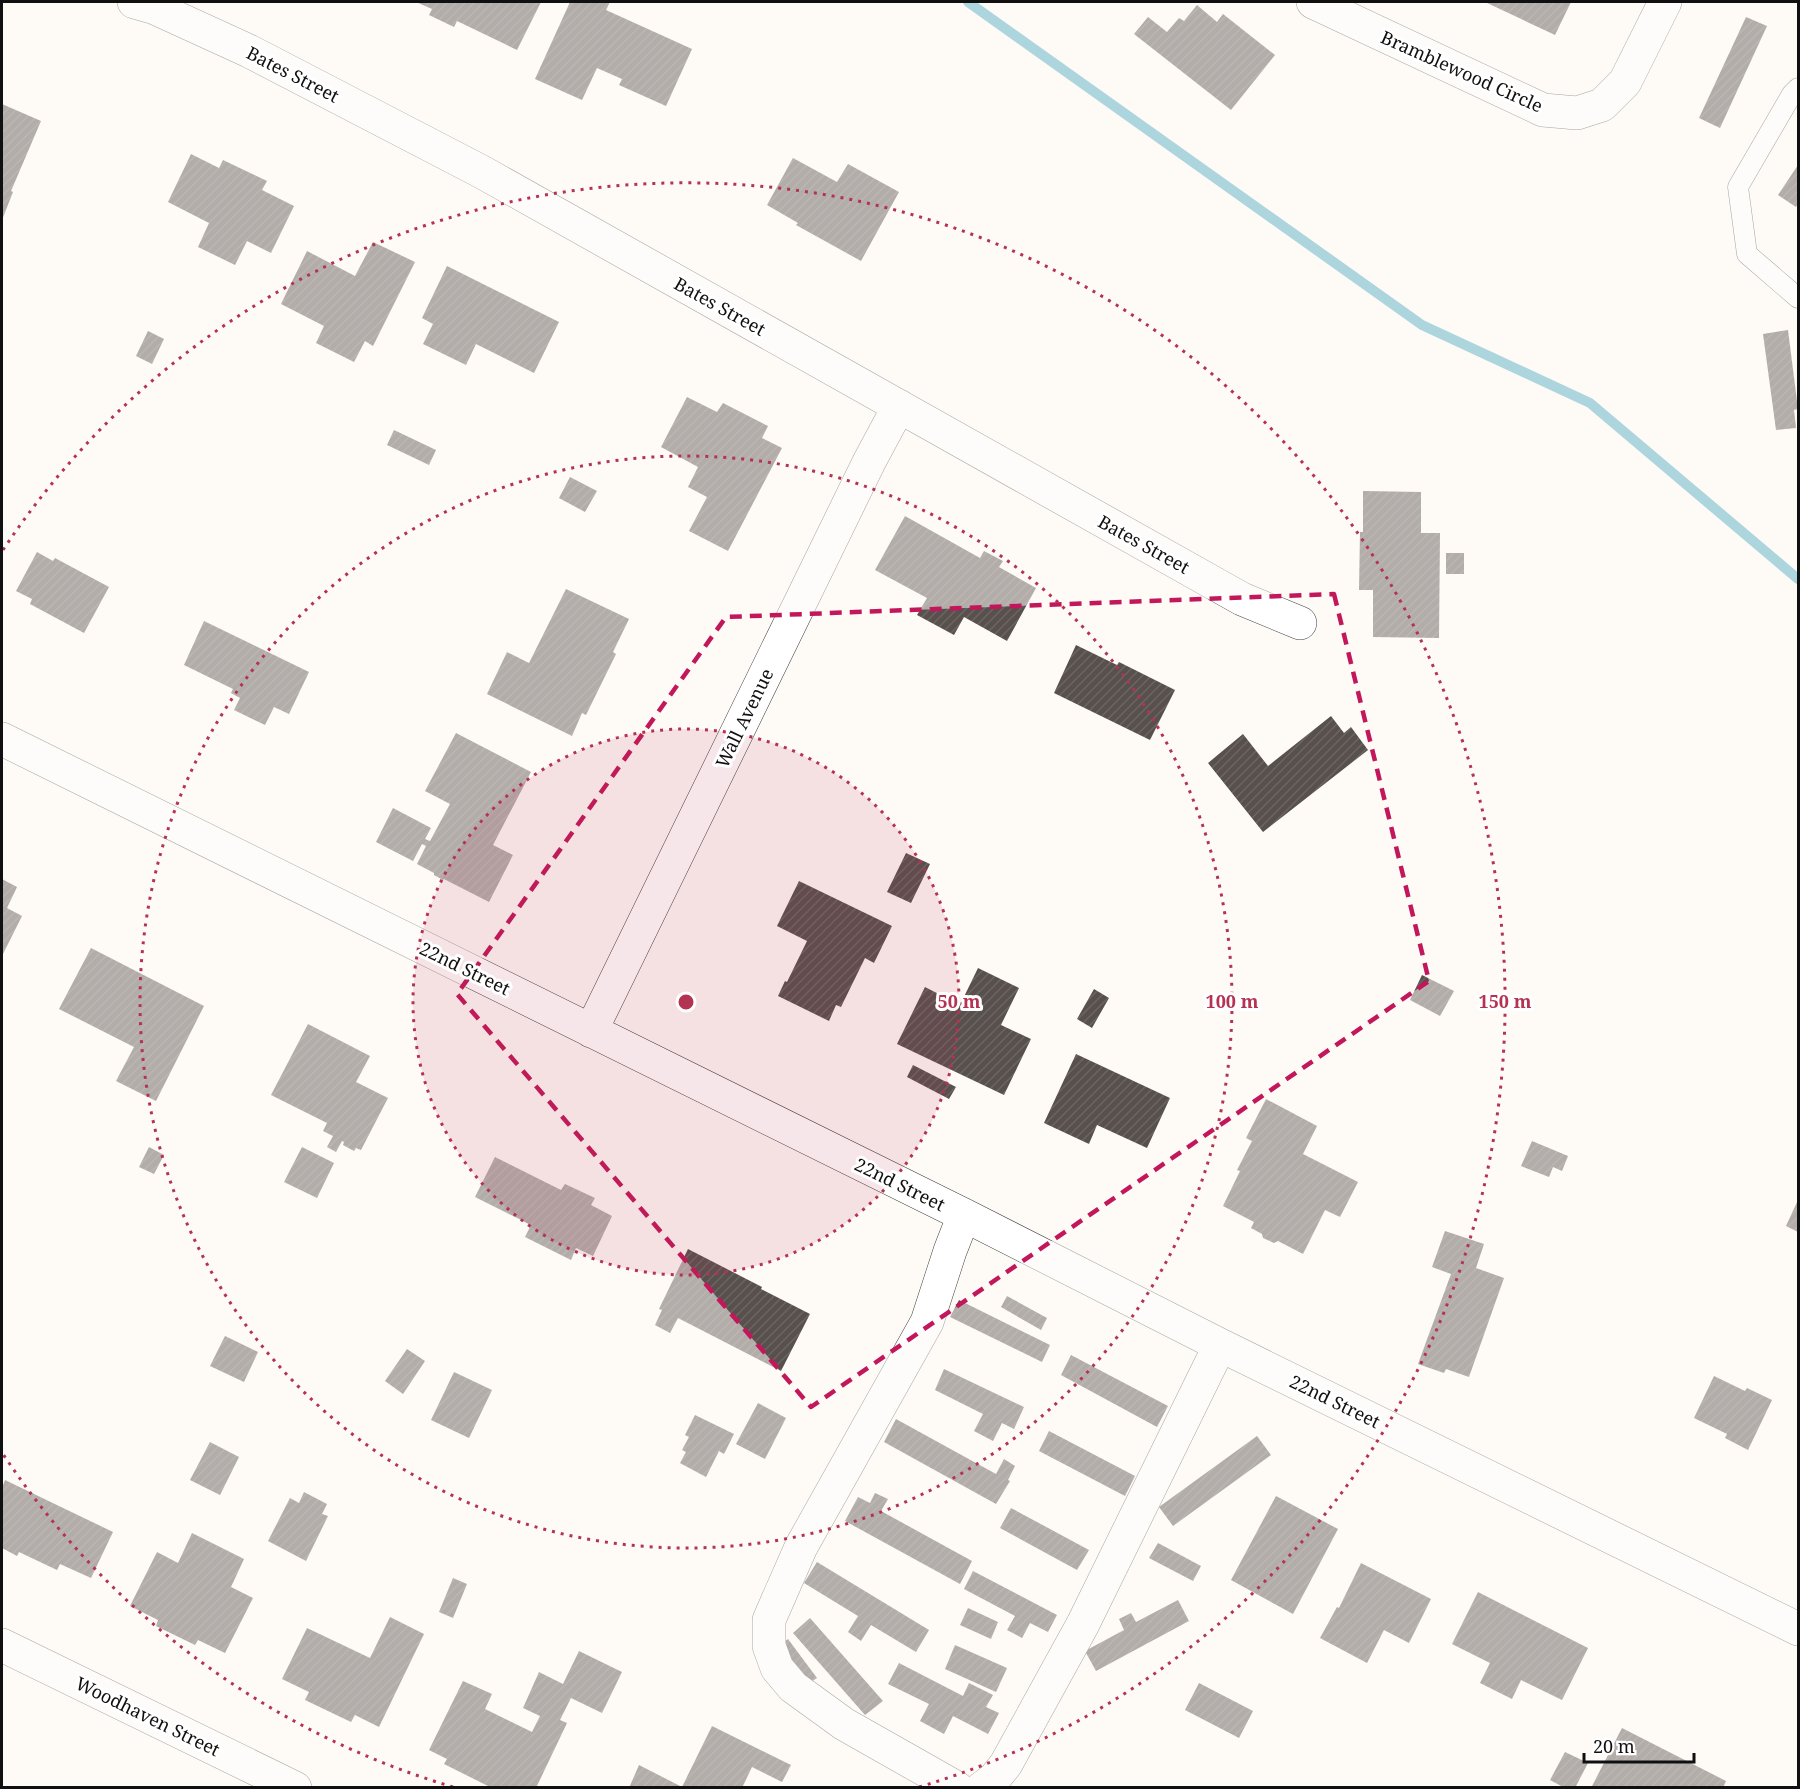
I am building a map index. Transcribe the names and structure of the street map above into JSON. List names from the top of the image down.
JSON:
{
  "streets": {
    "street": [
      "Bramblewood Circle",
      "Bates Street",
      "Wall Avenue",
      "22nd Street",
      "Woodhaven Street"
    ]
  },
  "crossings": [
    ["Bates Street", "Wall Avenue"],
    ["Wall Avenue", "22nd Street"]
  ],
  "scale_bar": "20 m",
  "rings": ["50 m", "100 m", "150 m"]
}
